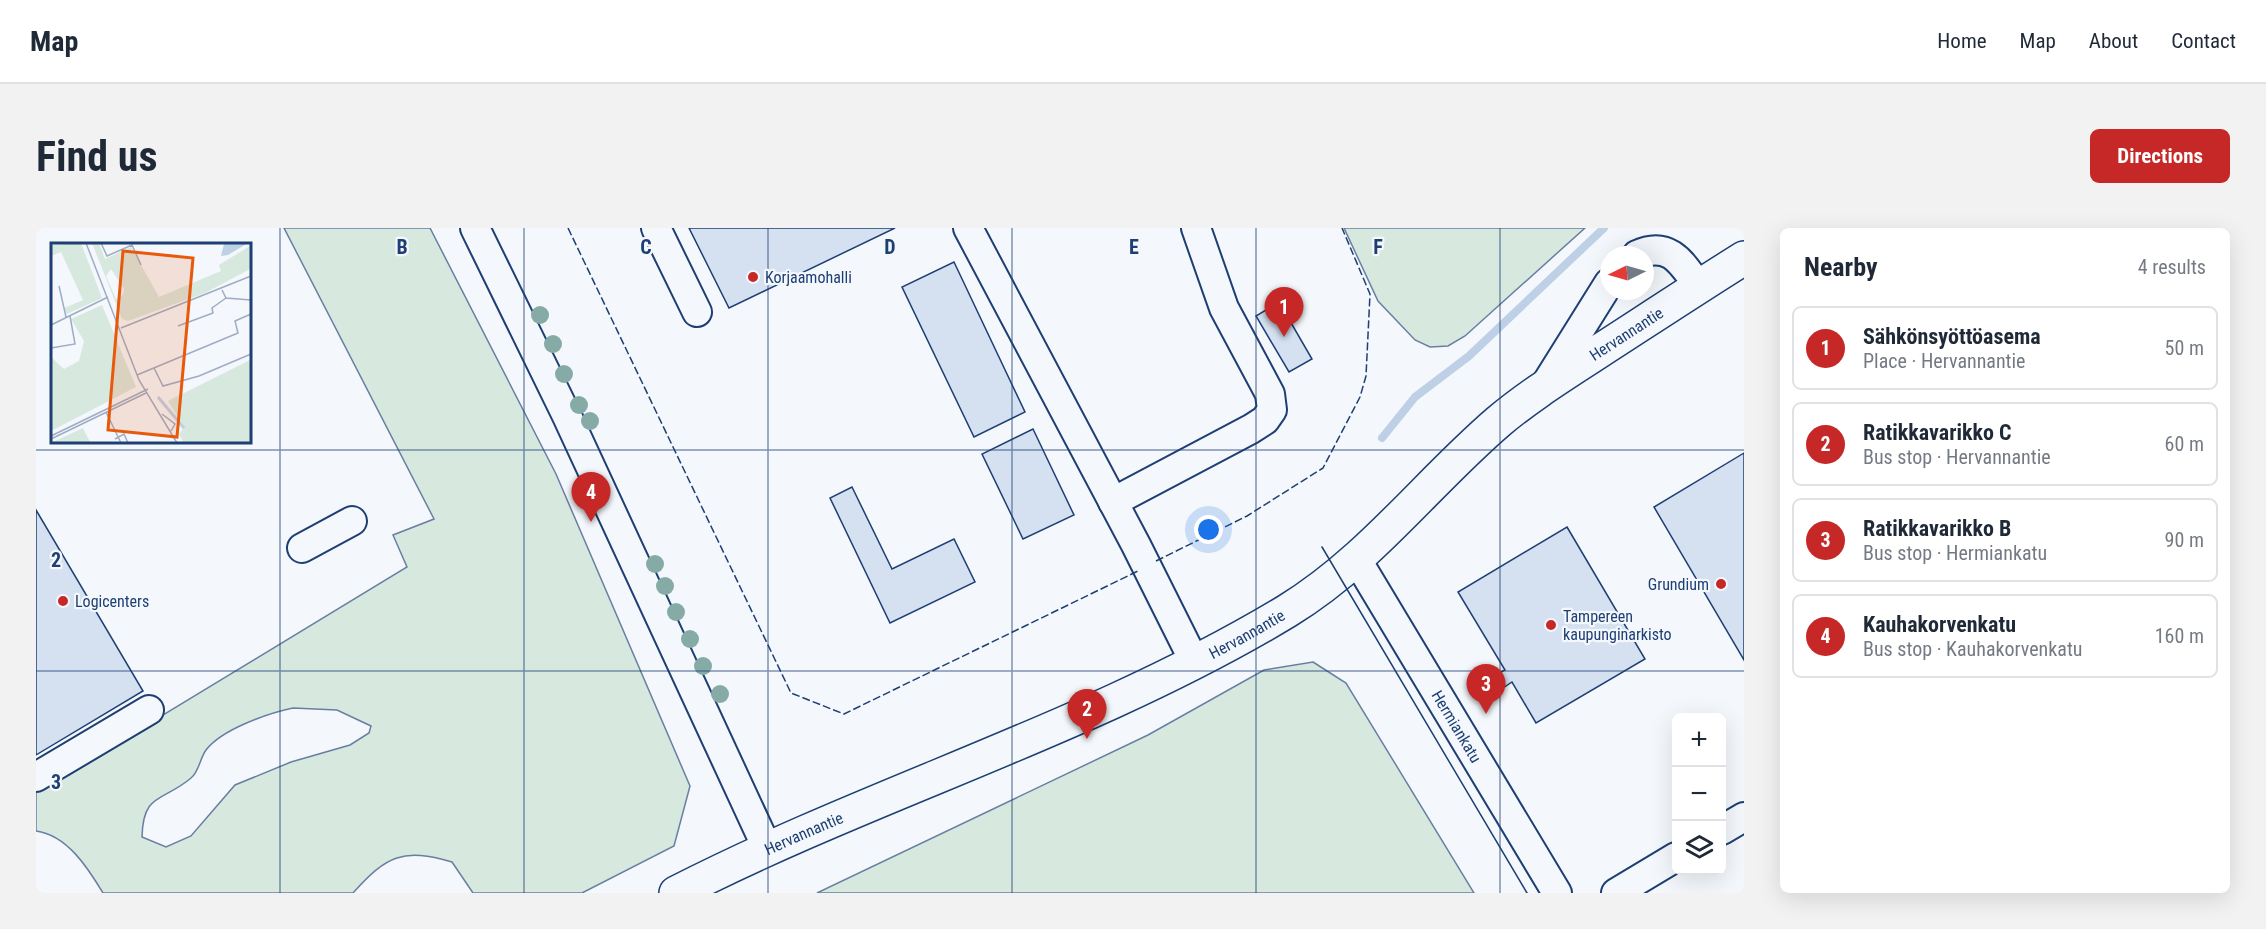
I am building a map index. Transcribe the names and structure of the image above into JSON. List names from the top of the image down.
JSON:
{
  "streets": {
    "main road": ["Hervannantie"],
    "street": ["Hermiankatu"]
  },
  "crossings": [
    ["Hervannantie", "Hermiankatu"]
  ],
  "places": [
    "Korjaamohalli",
    "Grundium",
    "Logicenters",
    "Tampereen kaupunginarkisto"
  ],
  "north": "left",
  "page": {
    "header": "Map",
    "nav": [
      "Home",
      "Map",
      "About",
      "Contact"
    ],
    "buttons": "Directions",
    "title": "Find us",
    "heading": ["Nearby", "4 results"],
    "pins": [
      "1",
      "4",
      "3",
      "2"
    ],
    "list": [
      {
        "mark": "1",
        "name": "Sähkönsyöttöasema",
        "note": "Place · Hervannantie",
        "value": "50 m"
      },
      {
        "mark": "2",
        "name": "Ratikkavarikko C",
        "note": "Bus stop · Hervannantie",
        "value": "60 m"
      },
      {
        "mark": "3",
        "name": "Ratikkavarikko B",
        "note": "Bus stop · Hermiankatu",
        "value": "90 m"
      },
      {
        "mark": "4",
        "name": "Kauhakorvenkatu",
        "note": "Bus stop · Kauhakorvenkatu",
        "value": "160 m"
      }
    ],
    "map_buttons": ["+", "−"]
  },
  "grid": {
    "columns": [
      "B",
      "C",
      "D",
      "E",
      "F"
    ],
    "rows": ["2", "3"]
  }
}
